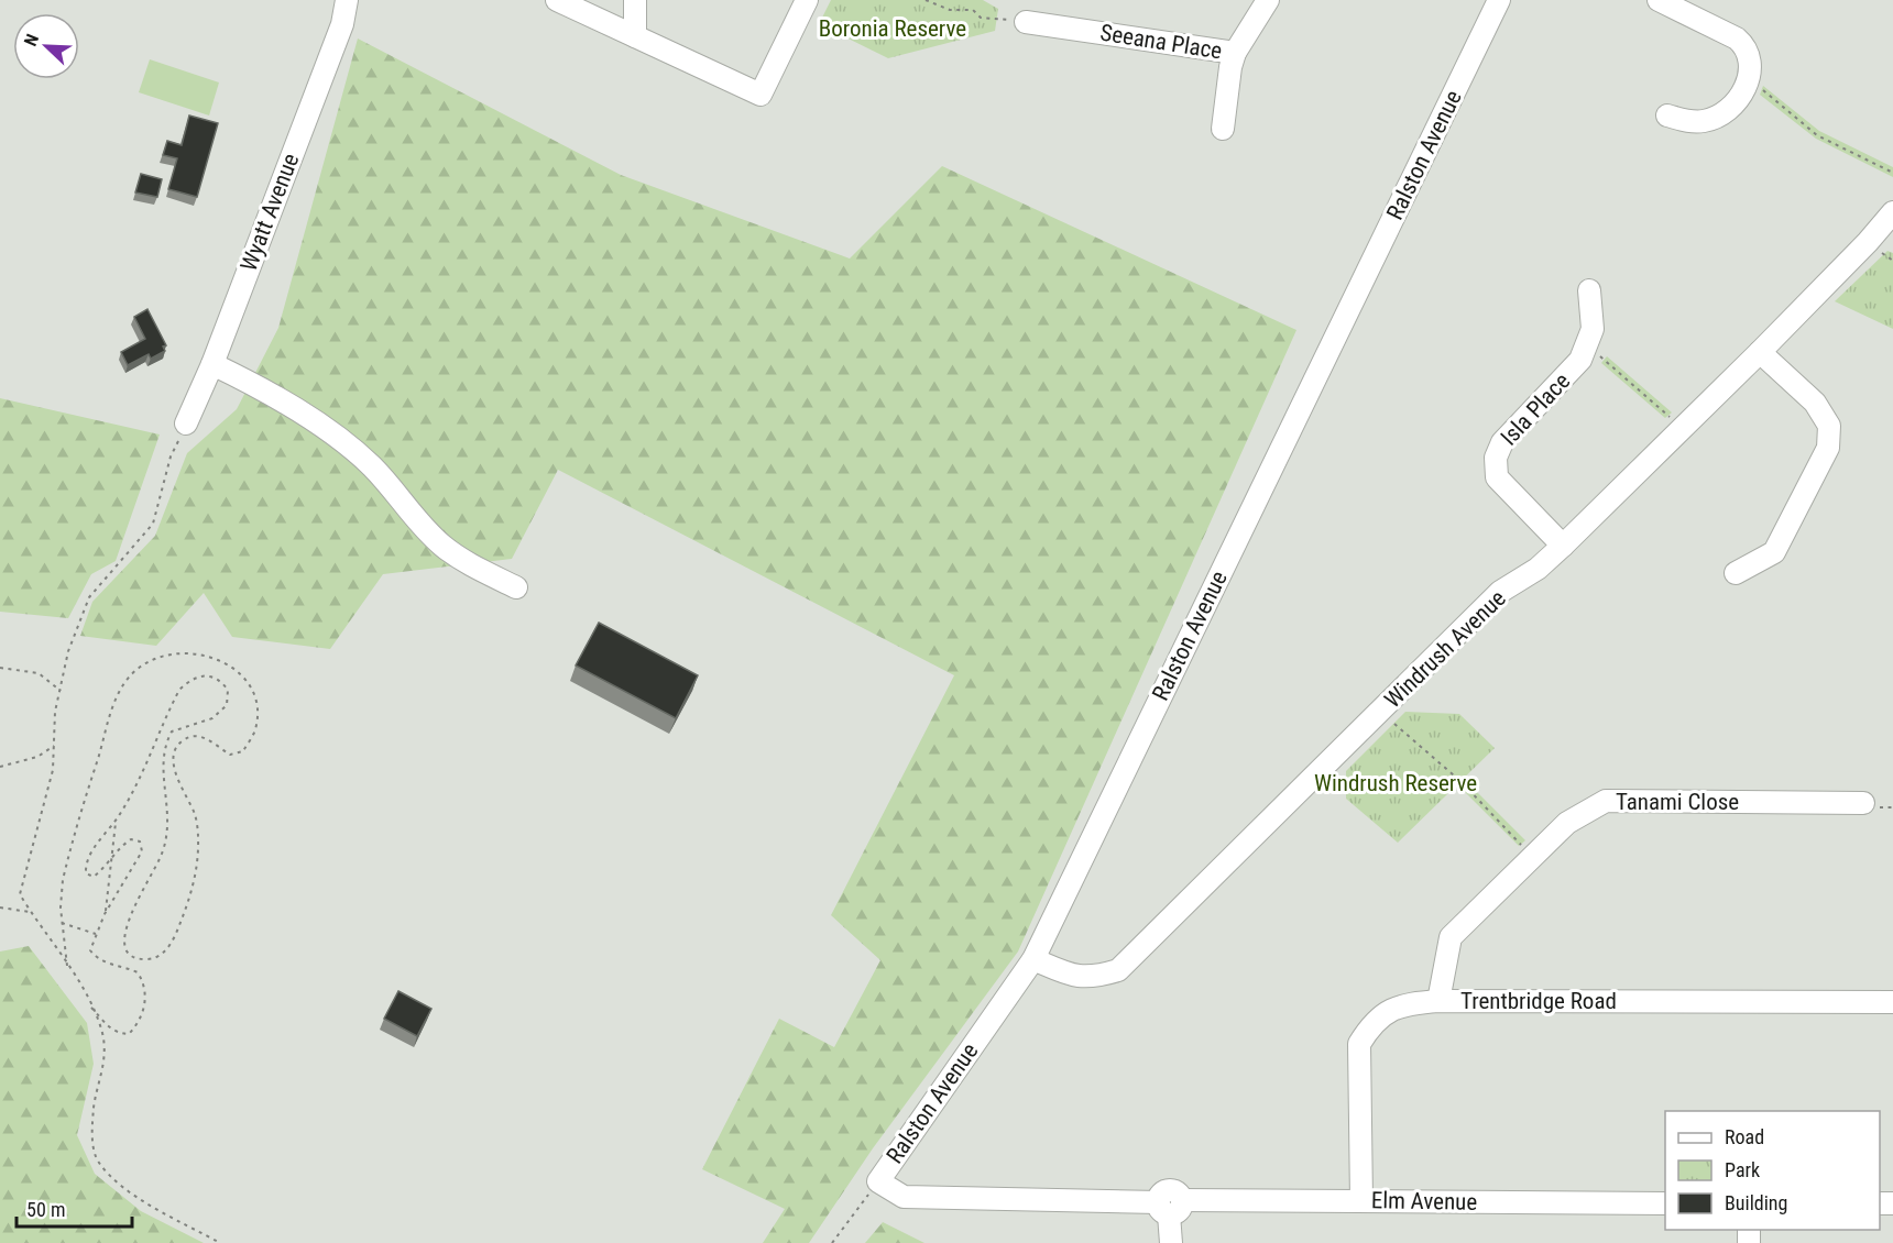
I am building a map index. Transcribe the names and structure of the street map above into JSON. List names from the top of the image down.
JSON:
{
  "streets": {
    "street": [
      "Seeana Place",
      "Ralston Avenue",
      "Wyatt Avenue",
      "Isla Place",
      "Windrush Avenue",
      "Tanami Close",
      "Trentbridge Road",
      "Elm Avenue"
    ]
  },
  "crossings": [
    ["Ralston Avenue", "Windrush Avenue"],
    ["Ralston Avenue", "Elm Avenue"],
    ["Isla Place", "Windrush Avenue"],
    ["Tanami Close", "Trentbridge Road"],
    ["Trentbridge Road", "Elm Avenue"]
  ],
  "parks": ["Boronia Reserve", "Windrush Reserve"],
  "legend": ["Road", "Park", "Building"],
  "scale_bar": "50 m",
  "north": "top left"
}
